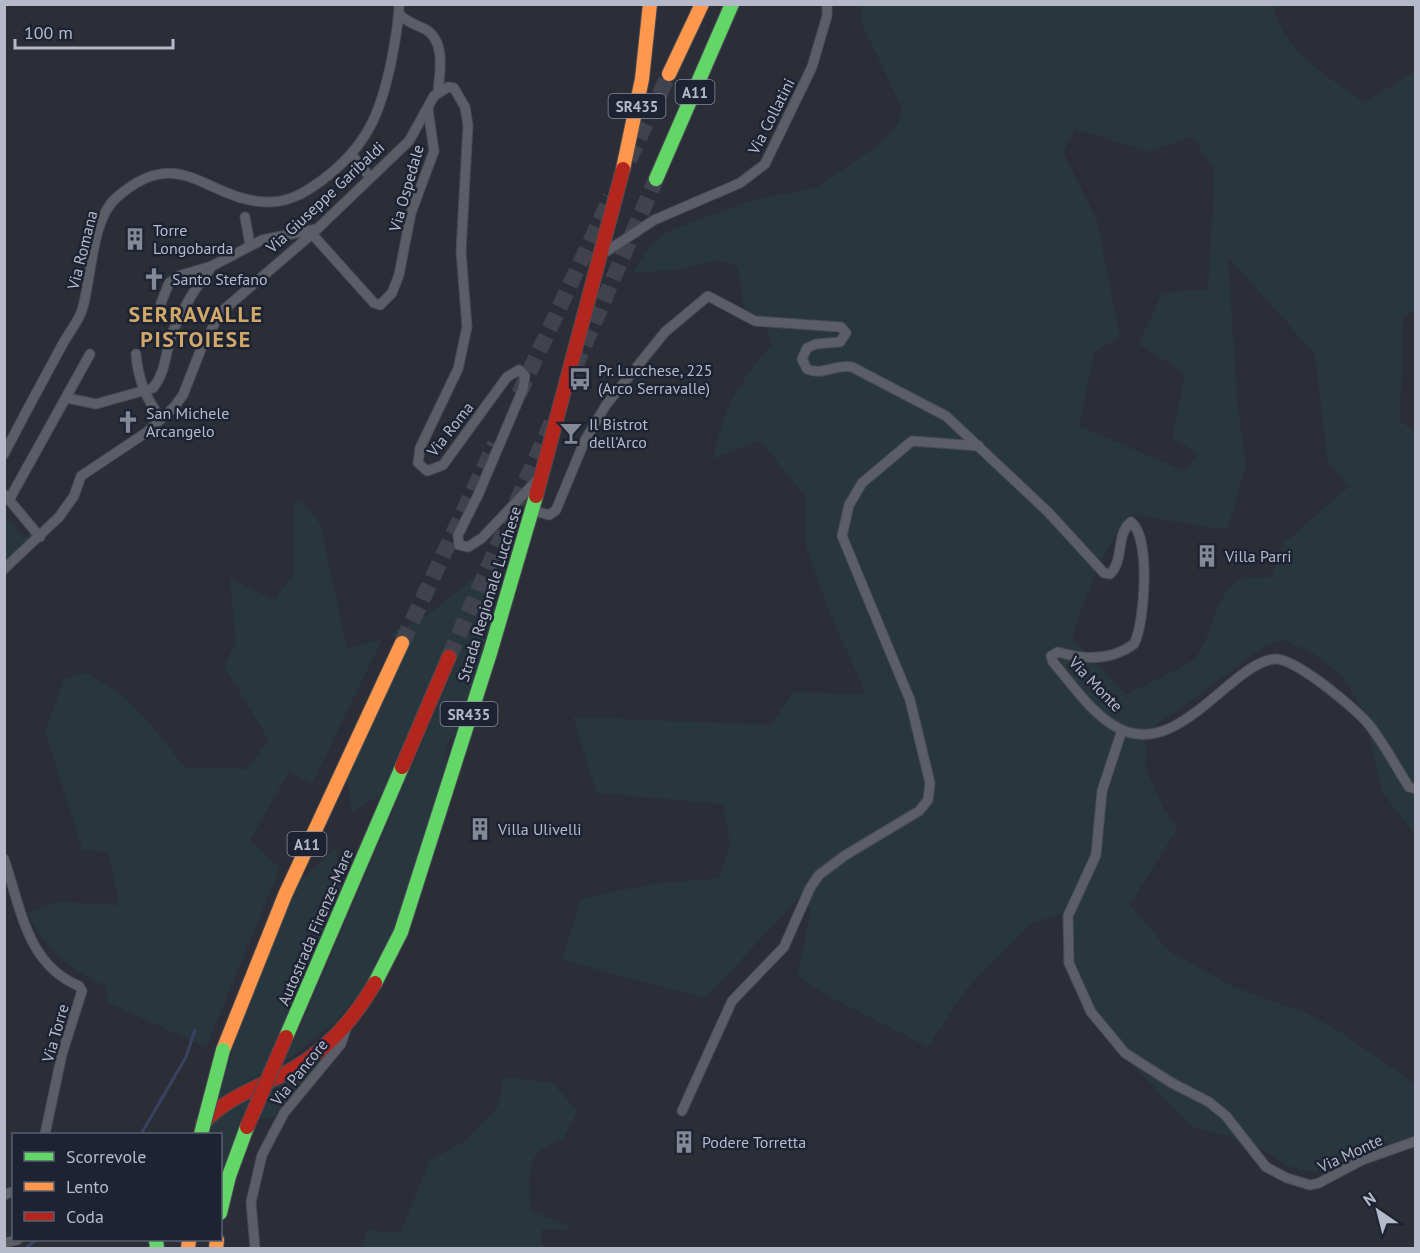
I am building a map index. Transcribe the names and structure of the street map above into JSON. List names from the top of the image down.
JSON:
{
  "streets": {
    "main road": [
      "A11",
      "SR435",
      "Strada Regionale Lucchese",
      "Autostrada Firenze-Mare"
    ],
    "street": [
      "Via Collatini",
      "Via Ospedale",
      "Via Giuseppe Garibaldi",
      "Via Romana",
      "Via Roma",
      "Via Monte",
      "Via Torre",
      "Via Pancore"
    ]
  },
  "crossings": [
    ["Via Collatini", "Strada Regionale Lucchese"],
    ["Via Ospedale", "Via Giuseppe Garibaldi"],
    ["Via Giuseppe Garibaldi", "Via Roma"],
    ["Via Roma", "Strada Regionale Lucchese"],
    ["Strada Regionale Lucchese", "Via Monte"],
    ["Strada Regionale Lucchese", "Via Pancore"]
  ],
  "districts": ["SERRAVALLE PISTOIESE"],
  "places": {
    "building": [
      "Torre Longobarda",
      "Villa Parri",
      "Villa Ulivelli",
      "Podere Torretta"
    ],
    "church": ["Santo Stefano", "San Michele Arcangelo"],
    "bus stop": ["Pr. Lucchese, 225 (Arco Serravalle)"],
    "bar": ["Il Bistrot dell'Arco"]
  },
  "legend": ["Scorrevole", "Lento", "Coda"],
  "scale_bar": "100 m",
  "north": "top left"
}
